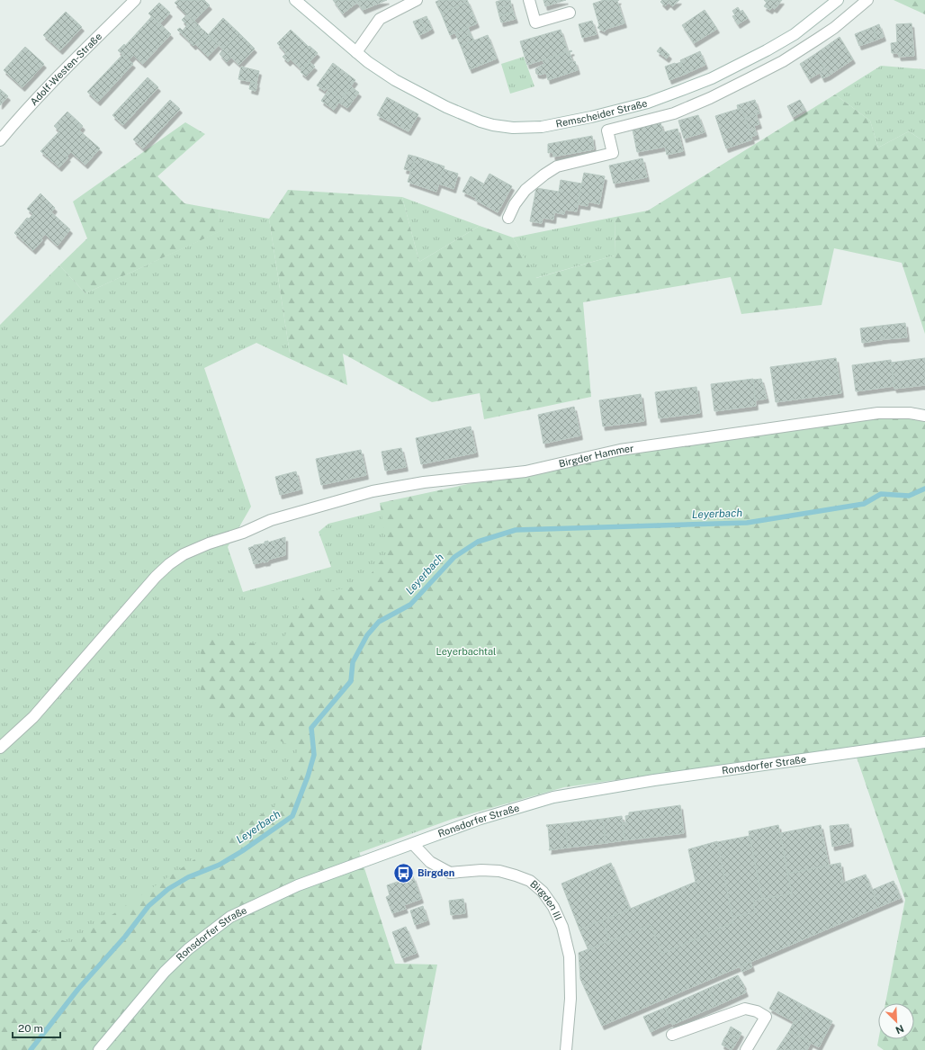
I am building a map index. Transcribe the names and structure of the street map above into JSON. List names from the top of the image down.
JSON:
{
  "streets": {
    "street": [
      "Adolf-Westen-Straße",
      "Remscheider Straße",
      "Birgder Hammer",
      "Ronsdorfer Straße",
      "Birgden III"
    ]
  },
  "crossings": [
    ["Ronsdorfer Straße", "Birgden III"]
  ],
  "water": ["Leyerbach"],
  "parks": ["Leyerbachtal"],
  "places": {
    "bus stop": ["Birgden"]
  },
  "scale_bar": "20 m",
  "north": "bottom right"
}
